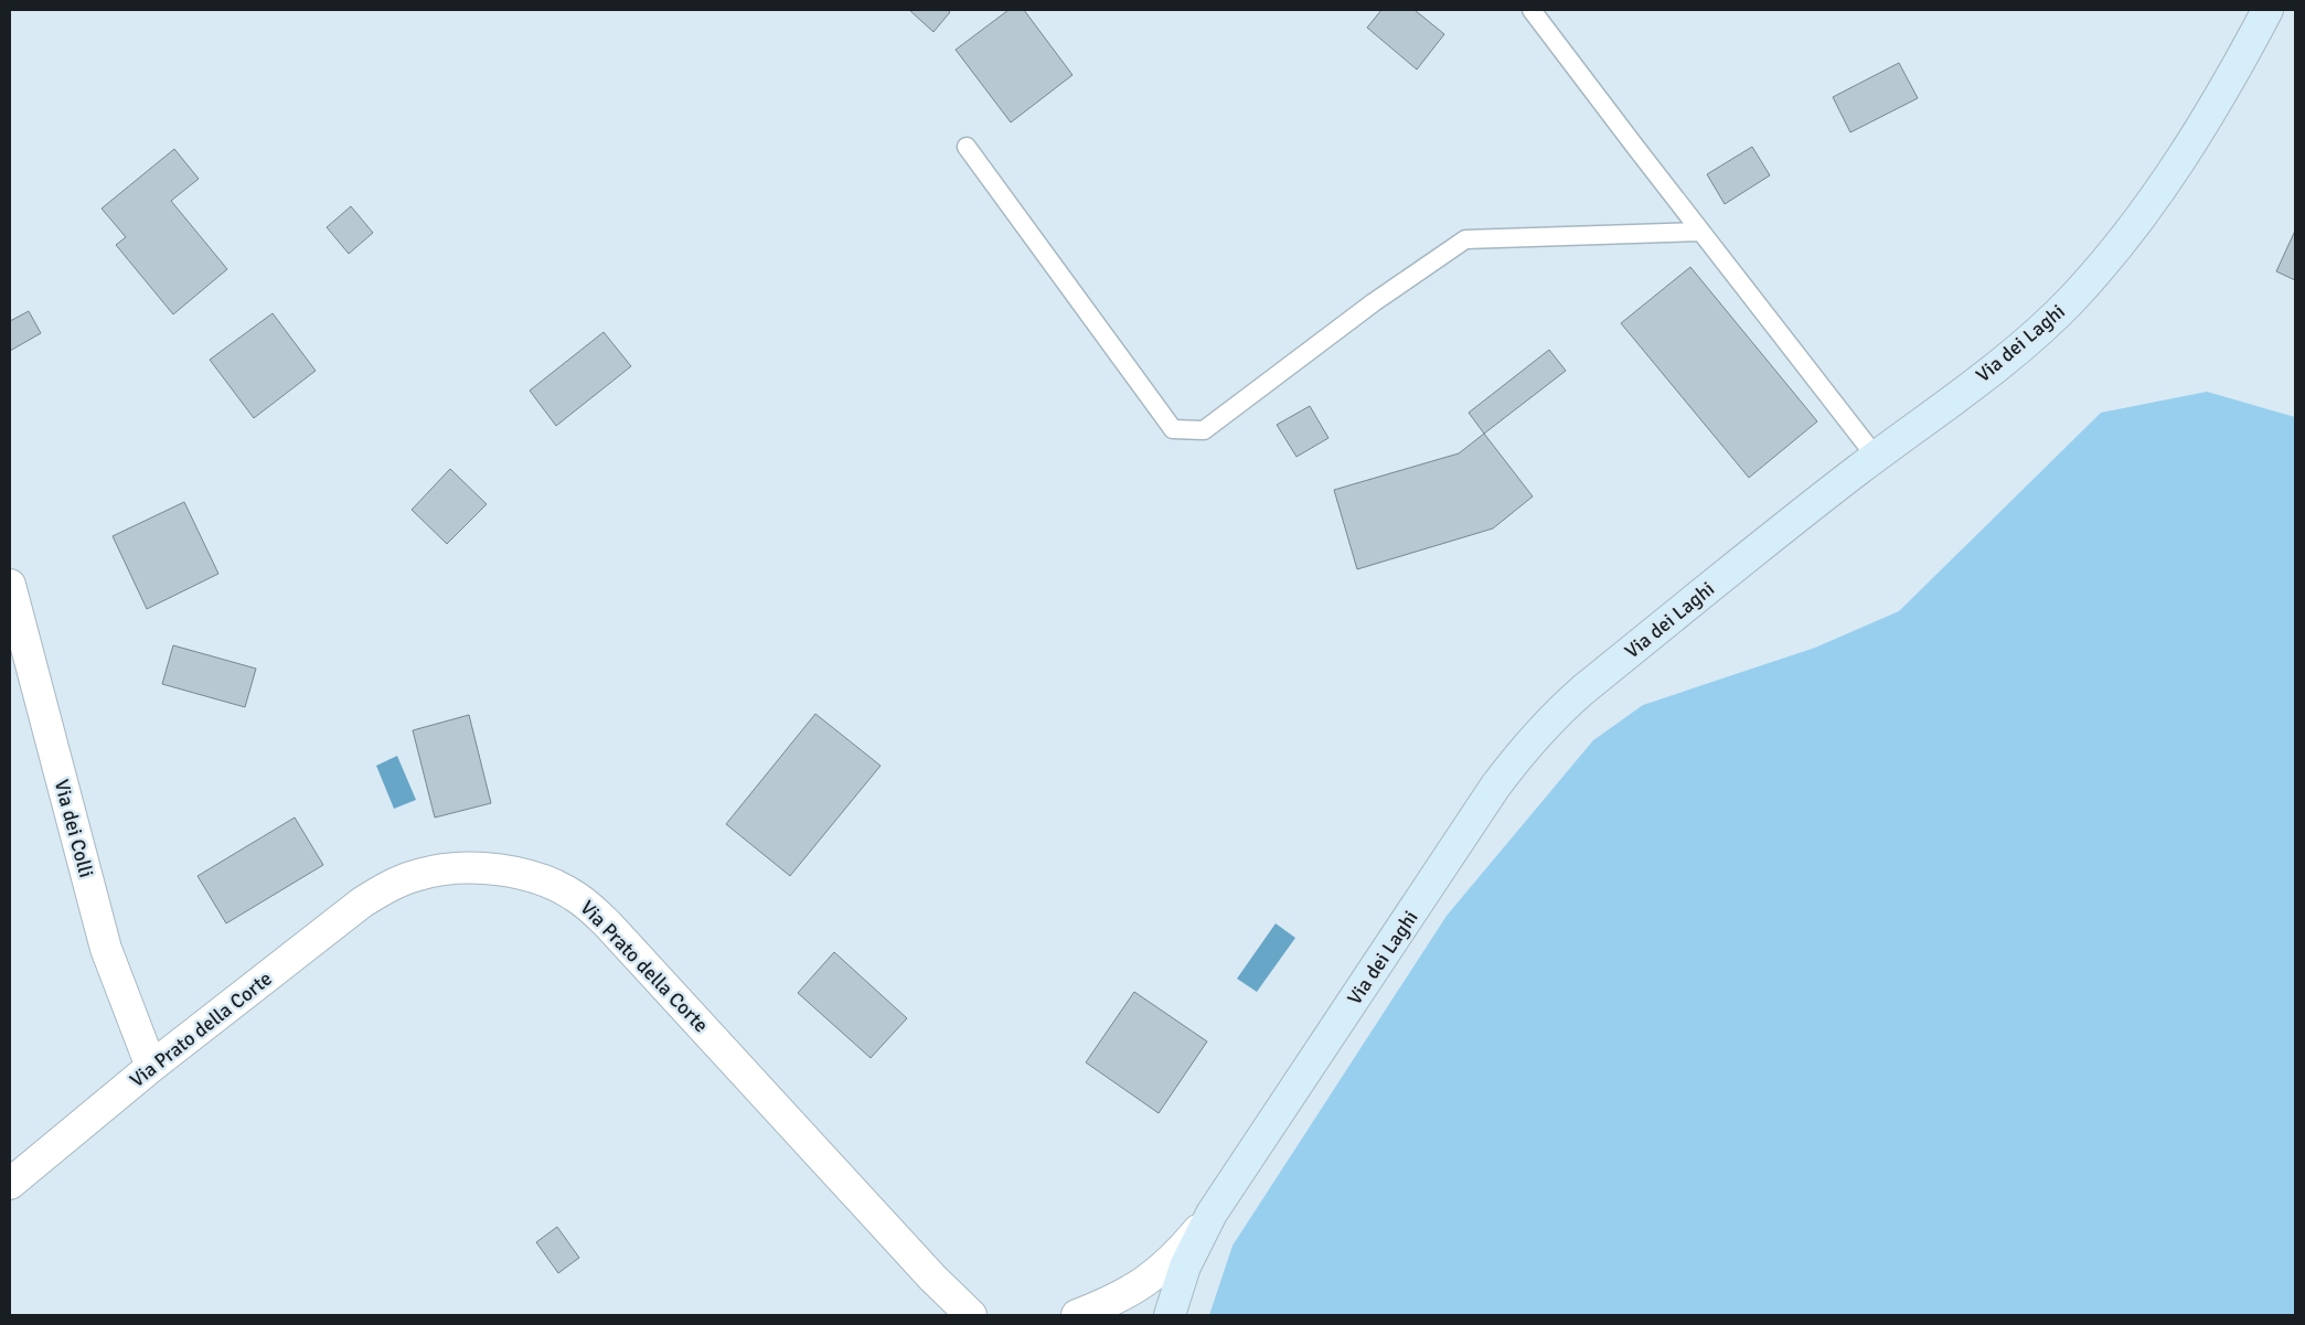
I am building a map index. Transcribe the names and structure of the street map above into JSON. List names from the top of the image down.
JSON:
{
  "streets": {
    "main road": ["Via dei Laghi"],
    "street": ["Via dei Colli", "Via Prato della Corte"]
  },
  "crossings": [
    ["Via dei Colli", "Via Prato della Corte"]
  ]
}
